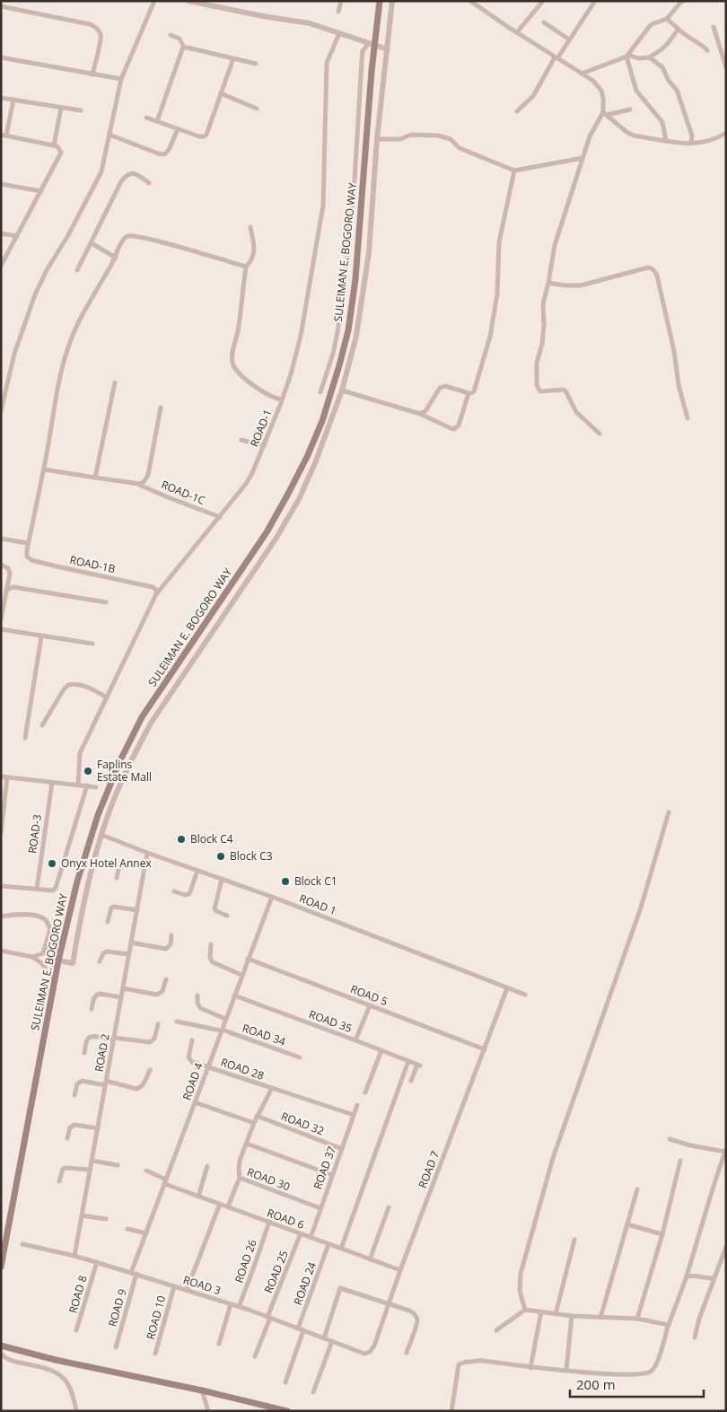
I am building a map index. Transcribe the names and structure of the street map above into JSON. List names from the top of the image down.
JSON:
{
  "streets": {
    "main road": ["SULEIMAN E. BOGORO WAY"],
    "street": [
      "ROAD-1",
      "ROAD-1C",
      "ROAD-1B",
      "ROAD-3",
      "ROAD 1",
      "ROAD 5",
      "ROAD 35",
      "ROAD 34",
      "ROAD 2",
      "ROAD 28",
      "ROAD 4",
      "ROAD 32",
      "ROAD 37",
      "ROAD 7",
      "ROAD 30",
      "ROAD 6",
      "ROAD 26",
      "ROAD 25",
      "ROAD 24",
      "ROAD 3",
      "ROAD 8",
      "ROAD 9",
      "ROAD 10"
    ]
  },
  "crossings": [
    ["SULEIMAN E. BOGORO WAY", "ROAD 1"],
    ["ROAD-1", "ROAD-1C"],
    ["ROAD-1", "ROAD-1B"],
    ["ROAD 1", "ROAD 2"],
    ["ROAD 1", "ROAD 4"],
    ["ROAD 1", "ROAD 7"],
    ["ROAD 5", "ROAD 4"],
    ["ROAD 5", "ROAD 7"],
    ["ROAD 35", "ROAD 4"],
    ["ROAD 34", "ROAD 4"],
    ["ROAD 2", "ROAD 3"],
    ["ROAD 28", "ROAD 4"],
    ["ROAD 28", "ROAD 37"],
    ["ROAD 4", "ROAD 6"],
    ["ROAD 4", "ROAD 3"],
    ["ROAD 4", "ROAD 9"],
    ["ROAD 32", "ROAD 37"],
    ["ROAD 37", "ROAD 30"],
    ["ROAD 37", "ROAD 6"],
    ["ROAD 7", "ROAD 6"],
    ["ROAD 7", "ROAD 3"],
    ["ROAD 30", "ROAD 6"],
    ["ROAD 6", "ROAD 26"],
    ["ROAD 6", "ROAD 25"],
    ["ROAD 6", "ROAD 24"],
    ["ROAD 26", "ROAD 3"],
    ["ROAD 25", "ROAD 3"],
    ["ROAD 24", "ROAD 3"],
    ["ROAD 3", "ROAD 8"],
    ["ROAD 3", "ROAD 9"],
    ["ROAD 3", "ROAD 10"]
  ],
  "places": [
    "Faplins Estate Mall",
    "Block C4",
    "Block C3",
    "Onyx Hotel Annex",
    "Block C1"
  ],
  "scale_bar": "200 m"
}
